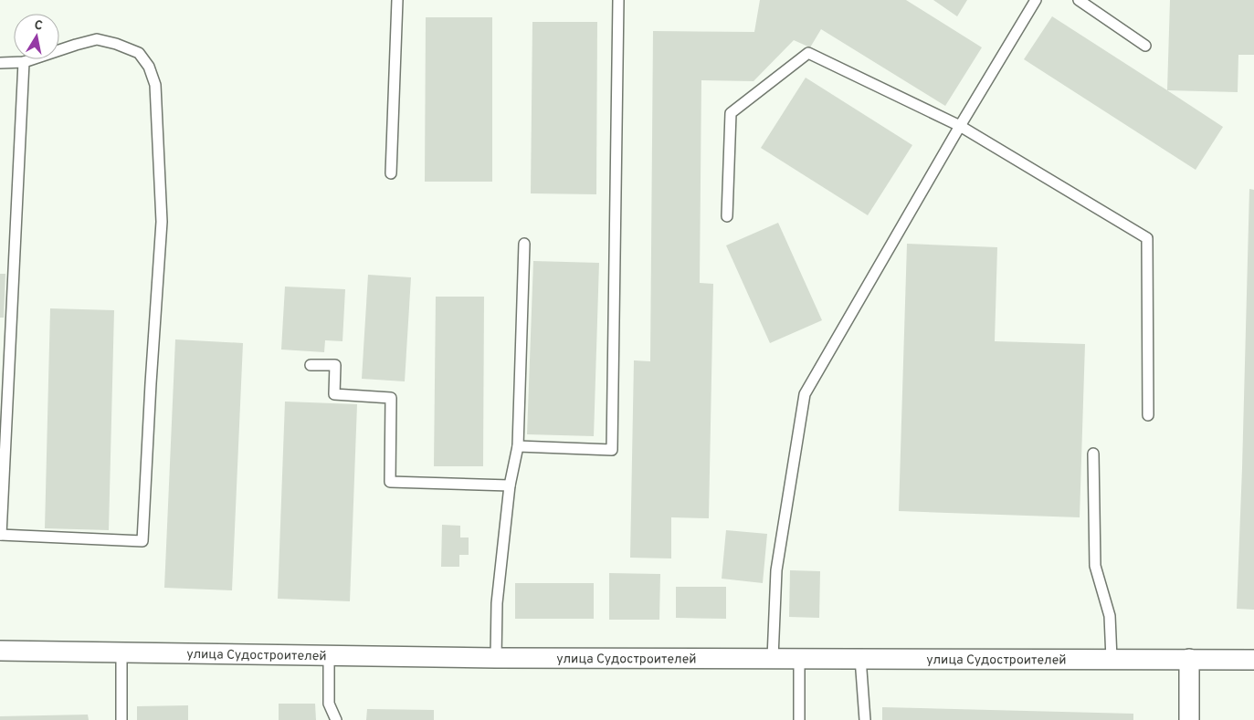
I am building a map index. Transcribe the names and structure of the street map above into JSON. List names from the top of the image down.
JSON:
{
  "streets": {
    "street": ["улица Судостроителей"]
  },
  "north": "top"
}
